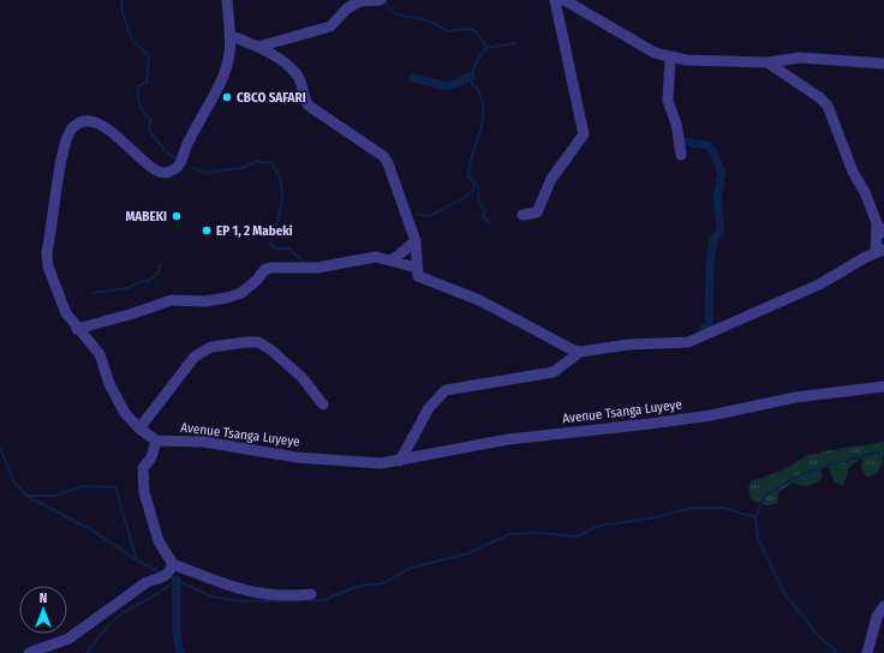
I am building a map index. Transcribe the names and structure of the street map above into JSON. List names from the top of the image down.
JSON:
{
  "streets": {
    "street": ["Avenue Tsanga Luyeye"]
  },
  "places": ["CBCO SAFARI", "MABEKI", "EP 1, 2 Mabeki"],
  "north": "top"
}
